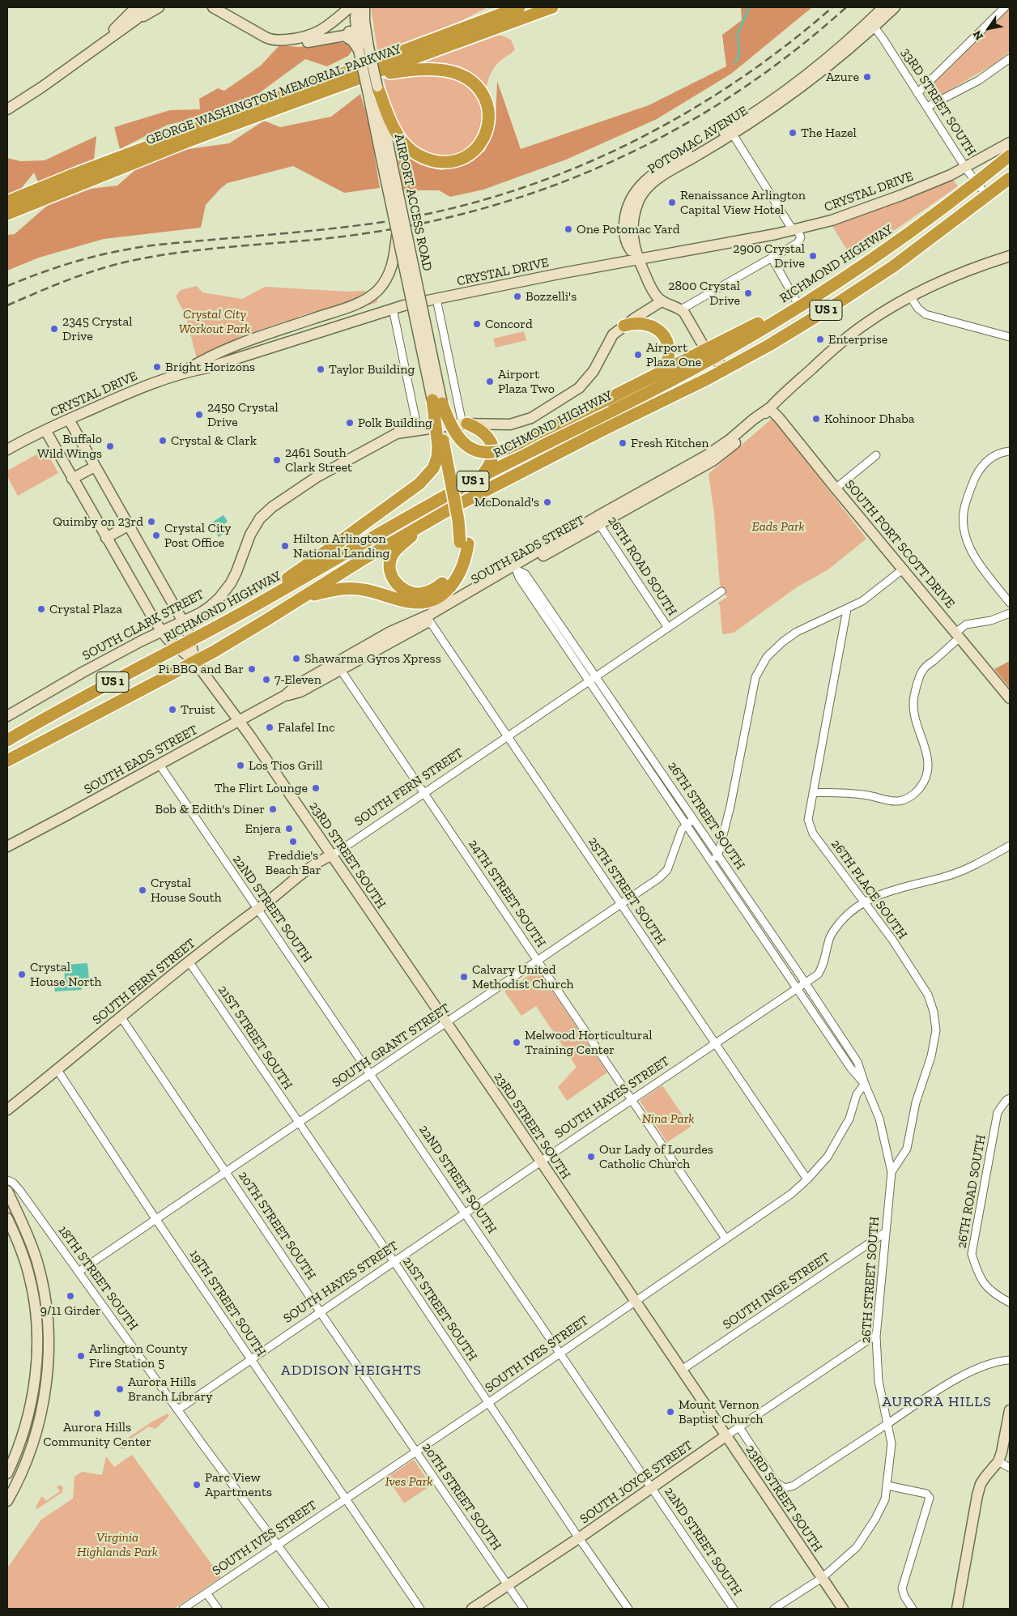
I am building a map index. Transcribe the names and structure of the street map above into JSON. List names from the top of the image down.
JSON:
{
  "streets": {
    "highway": ["GEORGE WASHINGTON MEMORIAL PARKWAY", "RICHMOND HIGHWAY", "US 1"],
    "street": [
      "33RD STREET SOUTH",
      "POTOMAC AVENUE",
      "CRYSTAL DRIVE",
      "AIRPORT ACCESS ROAD",
      "SOUTH FORT SCOTT DRIVE",
      "SOUTH EADS STREET",
      "26TH ROAD SOUTH",
      "SOUTH CLARK STREET",
      "SOUTH FERN STREET",
      "26TH STREET SOUTH",
      "23RD STREET SOUTH",
      "26TH PLACE SOUTH",
      "25TH STREET SOUTH",
      "24TH STREET SOUTH",
      "22ND STREET SOUTH",
      "21ST STREET SOUTH",
      "SOUTH GRANT STREET",
      "SOUTH HAYES STREET",
      "20TH STREET SOUTH",
      "18TH STREET SOUTH",
      "SOUTH INGE STREET",
      "19TH STREET SOUTH",
      "SOUTH IVES STREET",
      "SOUTH JOYCE STREET"
    ]
  },
  "crossings": [
    ["33RD STREET SOUTH", "POTOMAC AVENUE"],
    ["33RD STREET SOUTH", "CRYSTAL DRIVE"],
    ["33RD STREET SOUTH", "RICHMOND HIGHWAY"],
    ["POTOMAC AVENUE", "CRYSTAL DRIVE"],
    ["POTOMAC AVENUE", "SOUTH CLARK STREET"],
    ["CRYSTAL DRIVE", "23RD STREET SOUTH"],
    ["RICHMOND HIGHWAY", "23RD STREET SOUTH"],
    ["SOUTH FORT SCOTT DRIVE", "SOUTH EADS STREET"],
    ["SOUTH EADS STREET", "26TH ROAD SOUTH"],
    ["SOUTH EADS STREET", "26TH STREET SOUTH"],
    ["SOUTH EADS STREET", "23RD STREET SOUTH"],
    ["SOUTH EADS STREET", "25TH STREET SOUTH"],
    ["SOUTH EADS STREET", "24TH STREET SOUTH"],
    ["SOUTH EADS STREET", "22ND STREET SOUTH"],
    ["26TH ROAD SOUTH", "SOUTH FERN STREET"],
    ["SOUTH CLARK STREET", "23RD STREET SOUTH"],
    ["SOUTH FERN STREET", "26TH STREET SOUTH"],
    ["SOUTH FERN STREET", "23RD STREET SOUTH"],
    ["SOUTH FERN STREET", "25TH STREET SOUTH"],
    ["SOUTH FERN STREET", "24TH STREET SOUTH"],
    ["SOUTH FERN STREET", "22ND STREET SOUTH"],
    ["SOUTH FERN STREET", "21ST STREET SOUTH"],
    ["SOUTH FERN STREET", "20TH STREET SOUTH"],
    ["SOUTH FERN STREET", "19TH STREET SOUTH"],
    ["26TH STREET SOUTH", "23RD STREET SOUTH"],
    ["26TH STREET SOUTH", "26TH PLACE SOUTH"],
    ["26TH STREET SOUTH", "SOUTH GRANT STREET"],
    ["26TH STREET SOUTH", "SOUTH HAYES STREET"],
    ["26TH STREET SOUTH", "SOUTH INGE STREET"],
    ["26TH STREET SOUTH", "SOUTH IVES STREET"],
    ["26TH STREET SOUTH", "SOUTH JOYCE STREET"],
    ["23RD STREET SOUTH", "SOUTH GRANT STREET"],
    ["23RD STREET SOUTH", "SOUTH HAYES STREET"],
    ["23RD STREET SOUTH", "SOUTH INGE STREET"],
    ["23RD STREET SOUTH", "SOUTH IVES STREET"],
    ["23RD STREET SOUTH", "SOUTH JOYCE STREET"],
    ["26TH PLACE SOUTH", "SOUTH HAYES STREET"],
    ["25TH STREET SOUTH", "SOUTH GRANT STREET"],
    ["25TH STREET SOUTH", "SOUTH HAYES STREET"],
    ["25TH STREET SOUTH", "SOUTH IVES STREET"],
    ["24TH STREET SOUTH", "SOUTH GRANT STREET"],
    ["24TH STREET SOUTH", "SOUTH HAYES STREET"],
    ["24TH STREET SOUTH", "SOUTH IVES STREET"],
    ["22ND STREET SOUTH", "SOUTH GRANT STREET"],
    ["22ND STREET SOUTH", "SOUTH HAYES STREET"],
    ["22ND STREET SOUTH", "SOUTH IVES STREET"],
    ["22ND STREET SOUTH", "SOUTH JOYCE STREET"],
    ["21ST STREET SOUTH", "SOUTH GRANT STREET"],
    ["21ST STREET SOUTH", "SOUTH HAYES STREET"],
    ["21ST STREET SOUTH", "SOUTH IVES STREET"],
    ["21ST STREET SOUTH", "SOUTH JOYCE STREET"],
    ["SOUTH GRANT STREET", "20TH STREET SOUTH"],
    ["SOUTH GRANT STREET", "18TH STREET SOUTH"],
    ["SOUTH GRANT STREET", "19TH STREET SOUTH"],
    ["SOUTH HAYES STREET", "20TH STREET SOUTH"],
    ["SOUTH HAYES STREET", "18TH STREET SOUTH"],
    ["SOUTH HAYES STREET", "19TH STREET SOUTH"],
    ["20TH STREET SOUTH", "SOUTH IVES STREET"],
    ["20TH STREET SOUTH", "SOUTH JOYCE STREET"],
    ["18TH STREET SOUTH", "SOUTH IVES STREET"],
    ["19TH STREET SOUTH", "SOUTH IVES STREET"]
  ],
  "districts": ["ADDISON HEIGHTS", "AURORA HILLS"],
  "parks": [
    "Crystal City Workout Park",
    "Eads Park",
    "Nina Park",
    "Ives Park",
    "Virginia Highlands Park"
  ],
  "places": [
    "Azure",
    "The Hazel",
    "Renaissance Arlington Capital View Hotel",
    "One Potomac Yard",
    "2900 Crystal Drive",
    "2800 Crystal Drive",
    "Bozzelli's",
    "Concord",
    "2345 Crystal Drive",
    "Enterprise",
    "Airport Plaza One",
    "Bright Horizons",
    "Taylor Building",
    "Airport Plaza Two",
    "2450 Crystal Drive",
    "Kohinoor Dhaba",
    "Polk Building",
    "Crystal & Clark",
    "Fresh Kitchen",
    "Buffalo Wild Wings",
    "2461 South Clark Street",
    "McDonald's",
    "Quimby on 23rd",
    "Crystal City Post Office",
    "Hilton Arlington National Landing",
    "Crystal Plaza",
    "Shawarma Gyros Xpress",
    "Pi BBQ and Bar",
    "7-Eleven",
    "Truist",
    "Falafel Inc",
    "Los Tios Grill",
    "The Flirt Lounge",
    "Bob & Edith's Diner",
    "Enjera",
    "Freddie's Beach Bar",
    "Crystal House South",
    "Crystal House North",
    "Calvary United Methodist Church",
    "Melwood Horticultural Training Center",
    "Our Lady of Lourdes Catholic Church",
    "9/11 Girder",
    "Arlington County Fire Station 5",
    "Aurora Hills Branch Library",
    "Mount Vernon Baptist Church",
    "Aurora Hills Community Center",
    "Parc View Apartments"
  ],
  "north": "bottom left"
}
